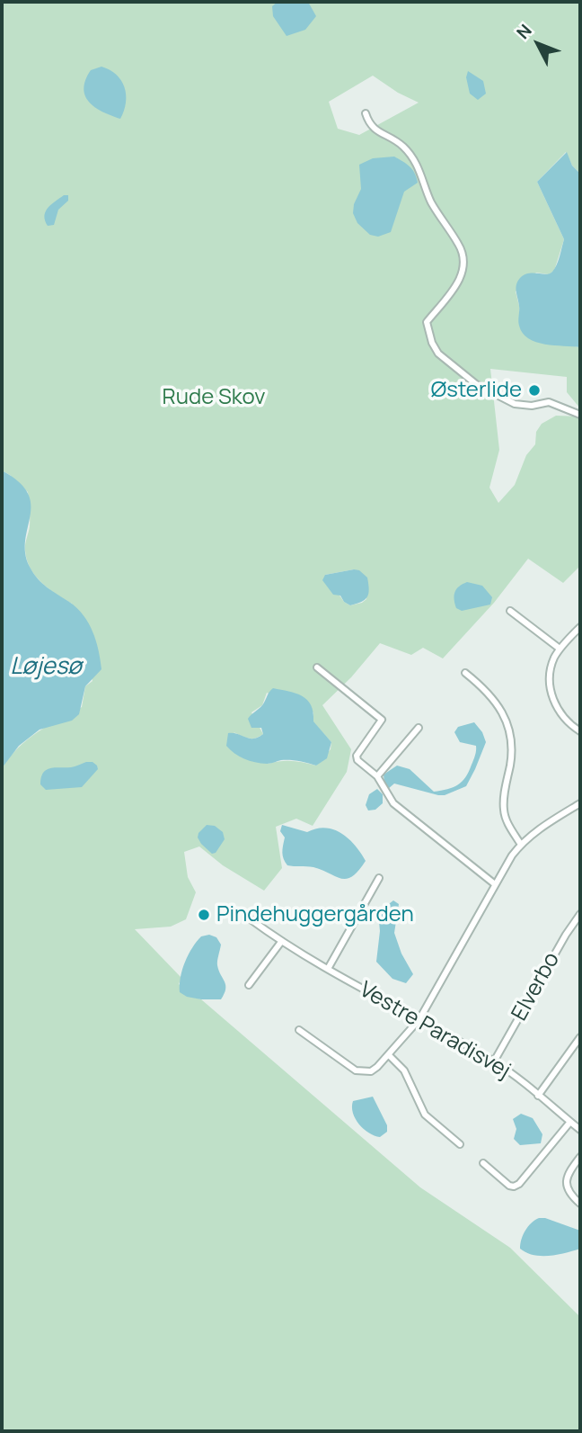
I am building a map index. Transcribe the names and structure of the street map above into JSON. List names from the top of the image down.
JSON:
{
  "streets": {
    "street": ["Elverbo", "Vestre Paradisvej"]
  },
  "crossings": [
    ["Elverbo", "Vestre Paradisvej"]
  ],
  "water": ["Løjesø"],
  "parks": ["Rude Skov"],
  "places": ["Østerlide", "Pindehuggergården"],
  "north": "top left"
}
